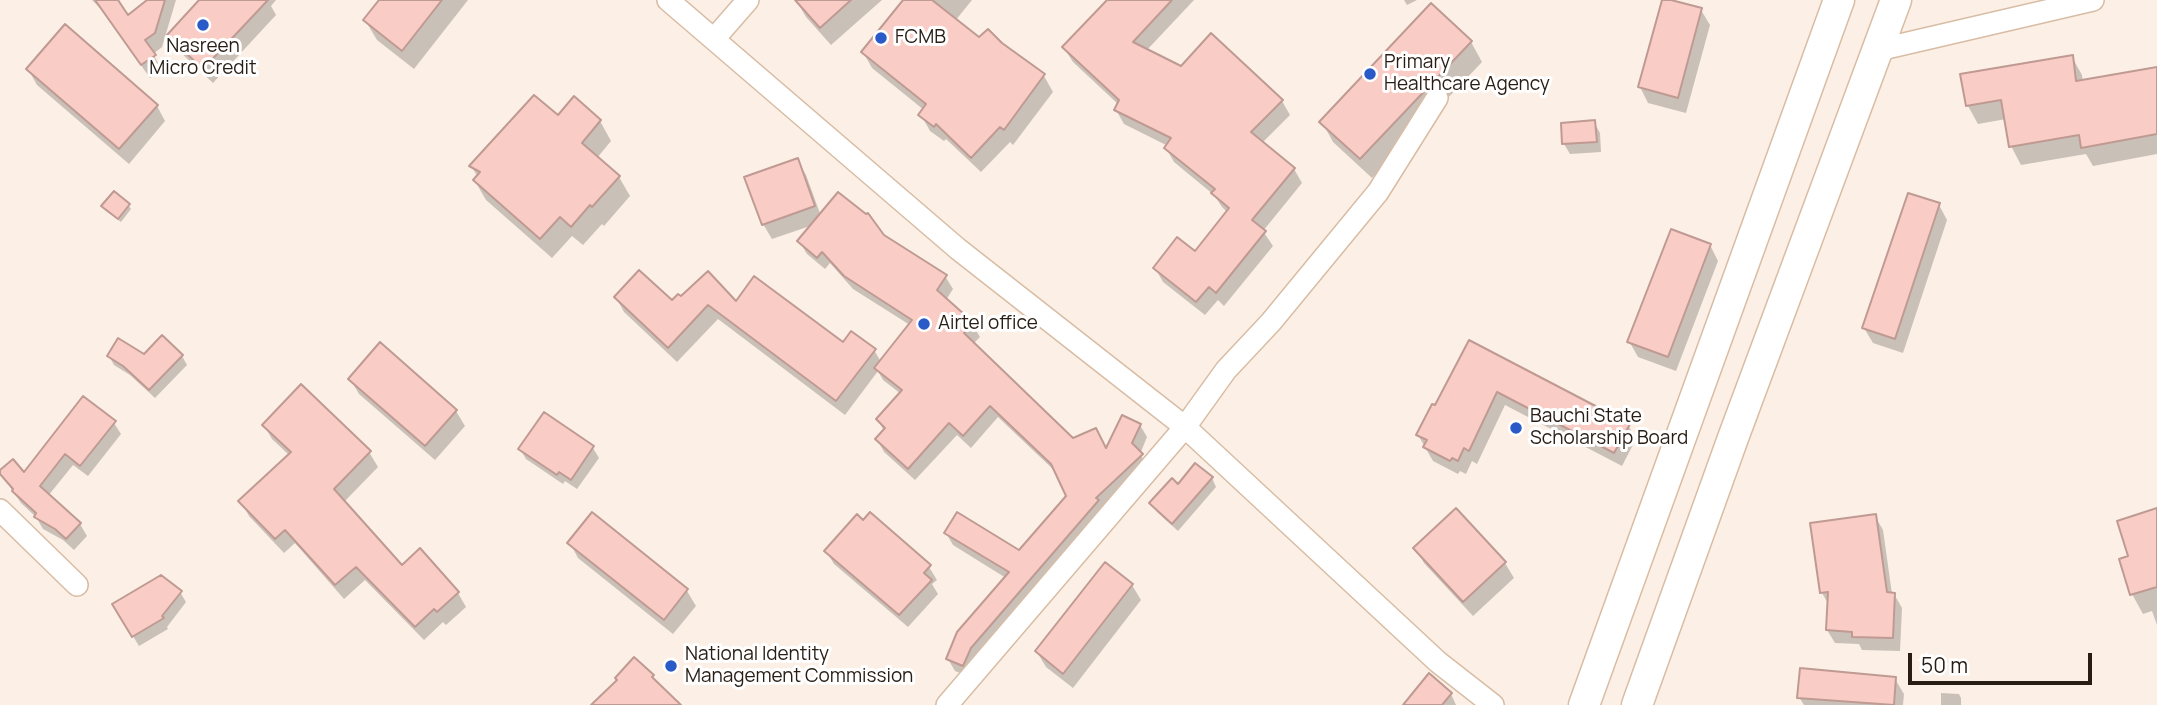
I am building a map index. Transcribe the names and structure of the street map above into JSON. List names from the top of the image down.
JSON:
{
  "places": [
    "Nasreen Micro Credit",
    "FCMB",
    "Primary Healthcare Agency",
    "Airtel office",
    "Bauchi State Scholarship Board",
    "National Identity Management Commission"
  ],
  "scale_bar": "50 m"
}
